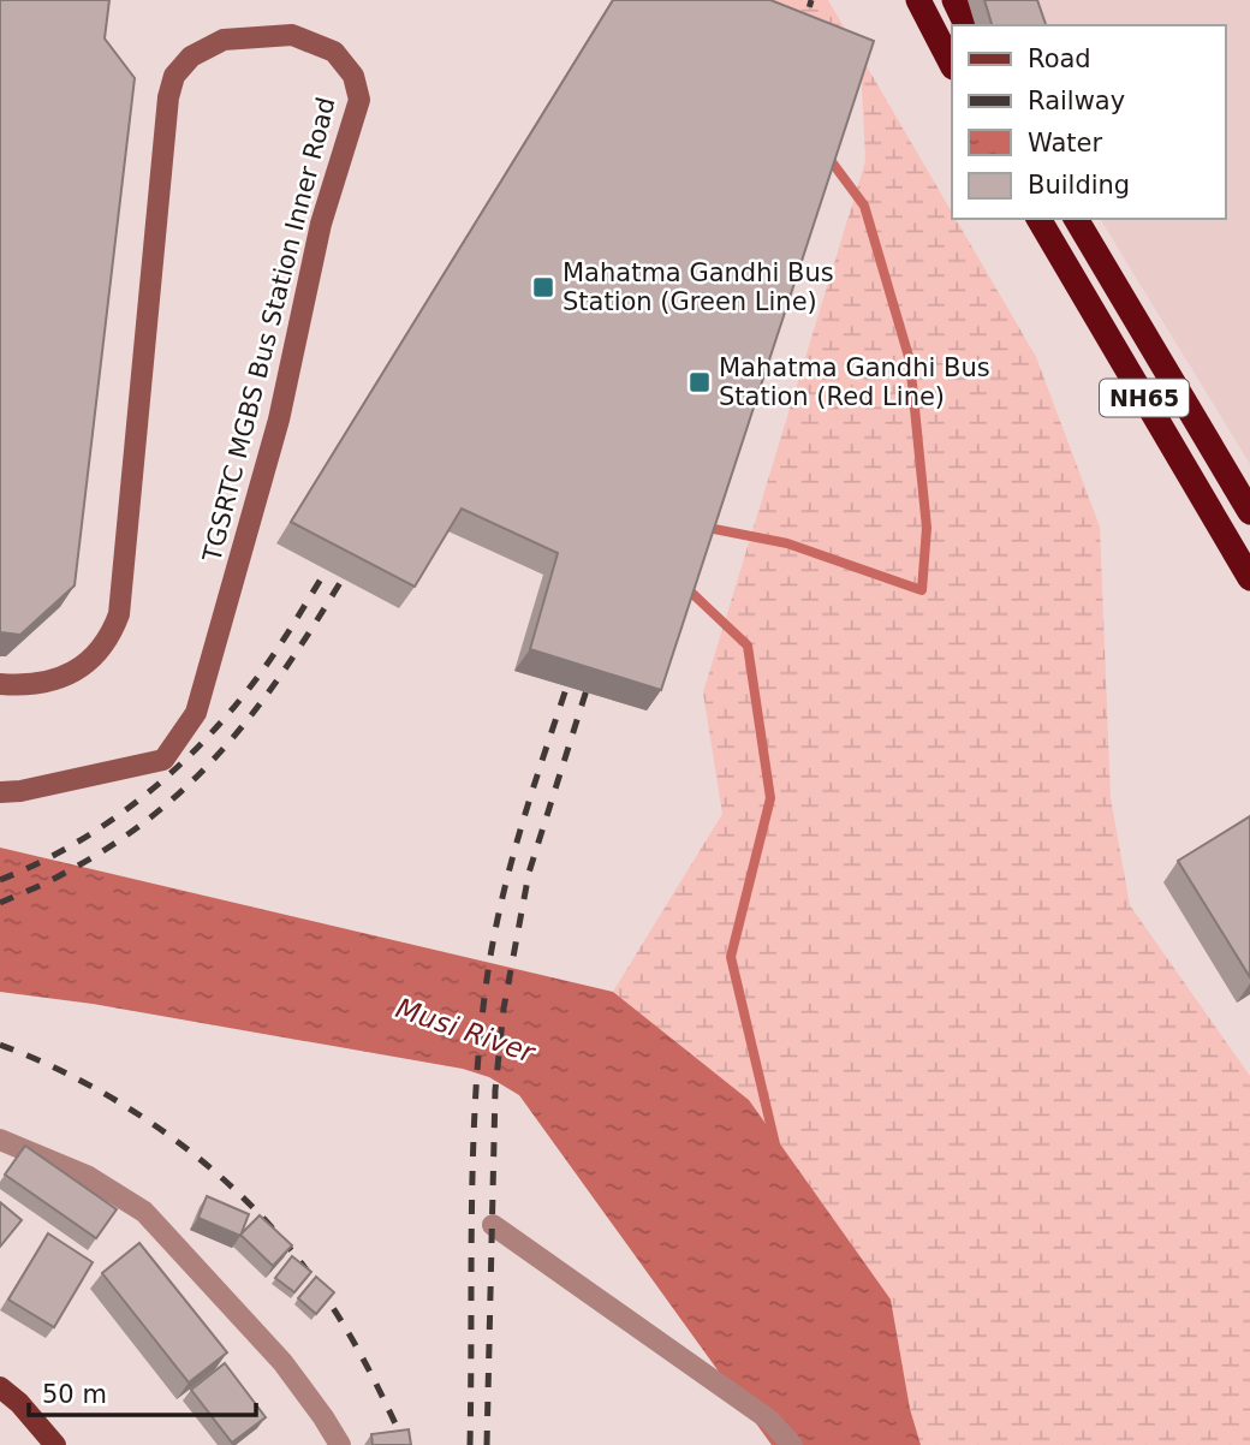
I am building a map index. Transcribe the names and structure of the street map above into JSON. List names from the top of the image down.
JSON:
{
  "streets": {
    "highway": ["NH65"],
    "street": ["TGSRTC MGBS Bus Station Inner Road"]
  },
  "water": ["Musi River"],
  "places": {
    "transit": ["Mahatma Gandhi Bus Station (Green Line)", "Mahatma Gandhi Bus Station (Red Line)"]
  },
  "legend": [
    "Road",
    "Railway",
    "Water",
    "Building"
  ],
  "scale_bar": "50 m"
}
